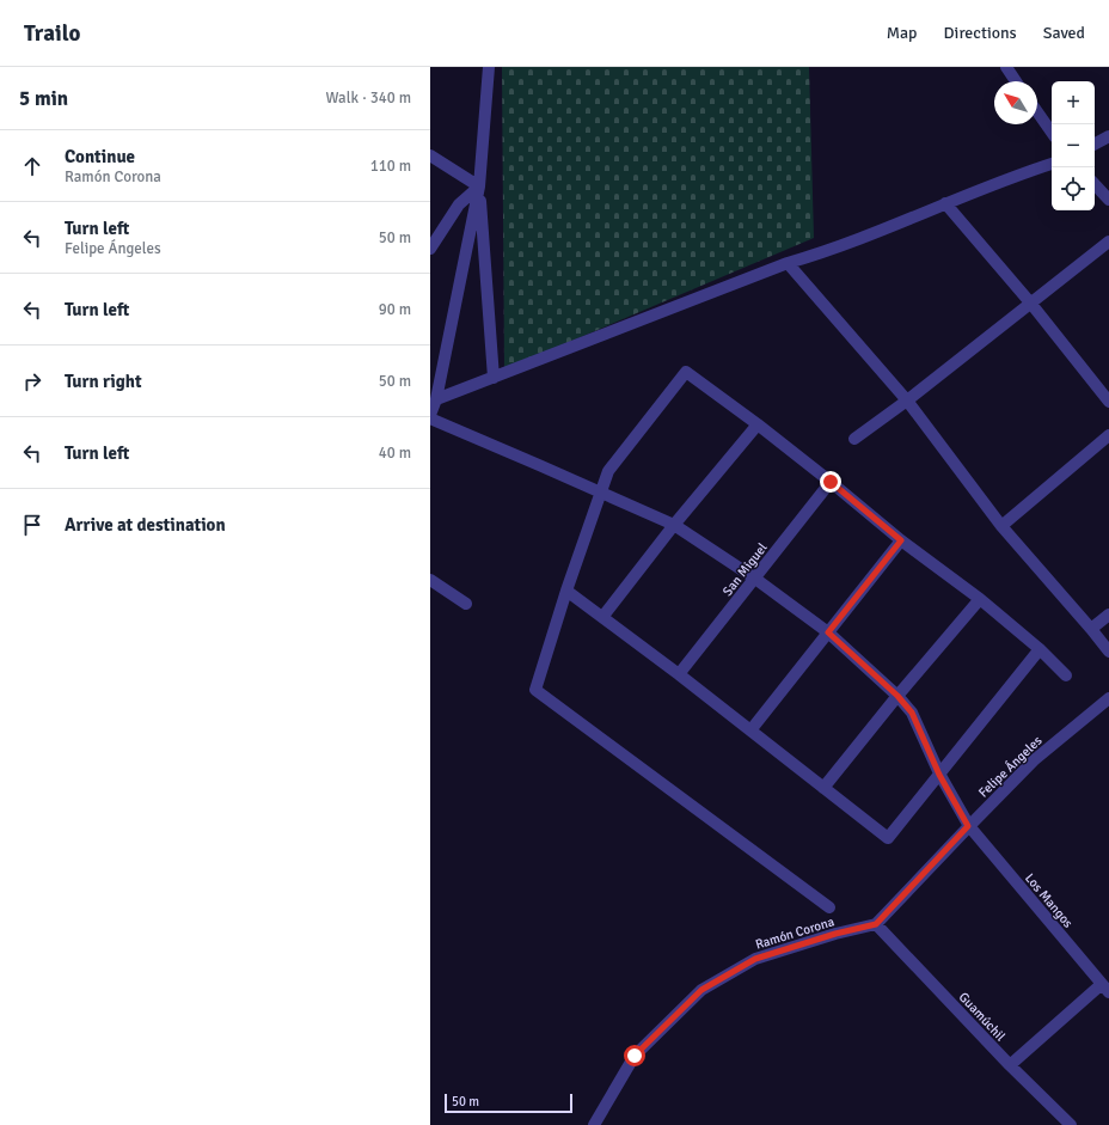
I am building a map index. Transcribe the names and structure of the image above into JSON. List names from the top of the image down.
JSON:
{
  "streets": {
    "street": [
      "San Miguel",
      "Felipe Ángeles",
      "Los Mangos",
      "Ramón Corona",
      "Guamúchil"
    ]
  },
  "crossings": [
    ["San Miguel", "Los Mangos"],
    ["Felipe Ángeles", "Los Mangos"],
    ["Felipe Ángeles", "Ramón Corona"],
    ["Felipe Ángeles", "Guamúchil"],
    ["Ramón Corona", "Guamúchil"]
  ],
  "scale_bar": "50 m",
  "north": "top left",
  "page": {
    "header": "Trailo",
    "nav": ["Map", "Directions", "Saved"],
    "heading": ["5 min", "Walk · 340 m"],
    "map_buttons": ["+", "−"],
    "list": [
      ["Continue", "Ramón Corona", "110 m"],
      ["Turn left", "Felipe Ángeles", "50 m"],
      ["Turn left", "90 m"],
      ["Turn right", "50 m"],
      ["Turn left", "40 m"],
      "Arrive at destination"
    ],
    "scale": "50 m"
  }
}
